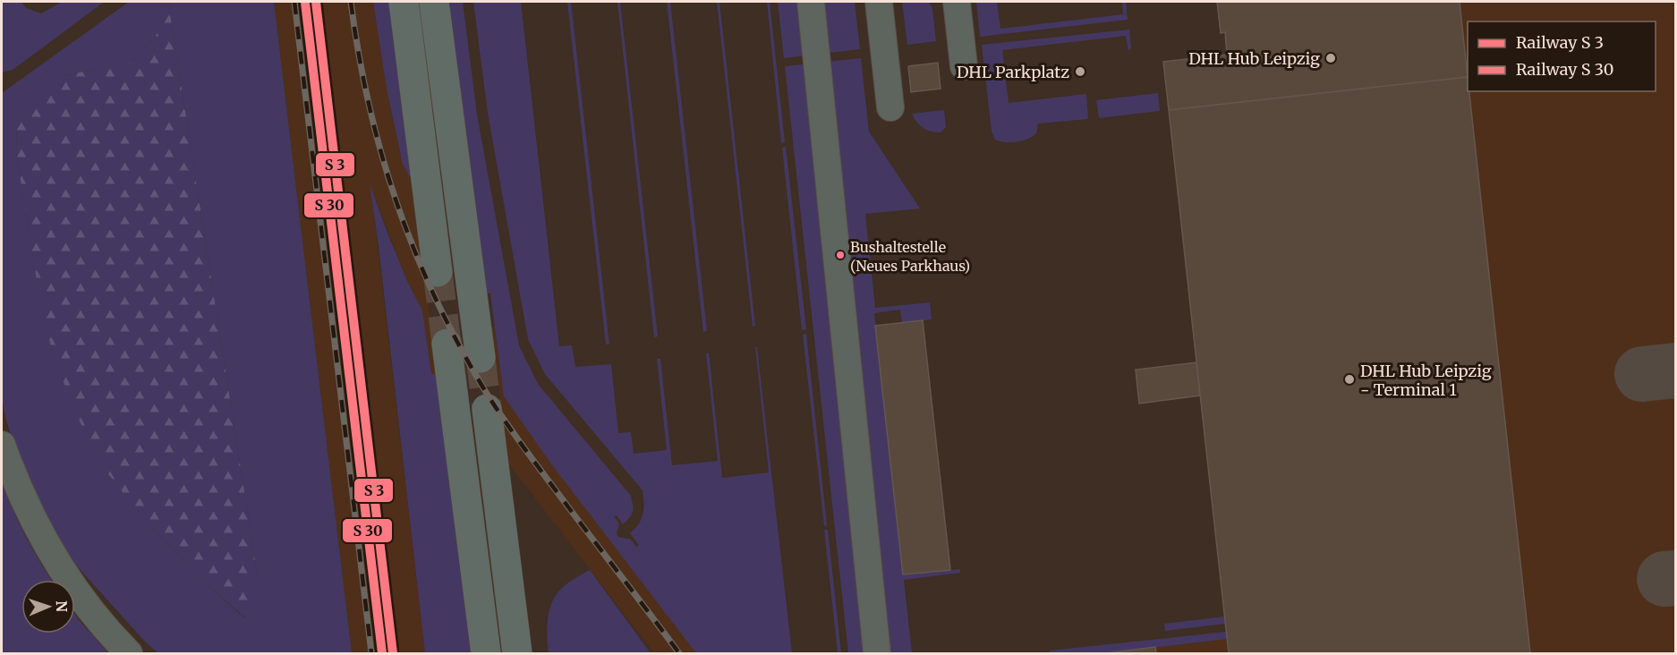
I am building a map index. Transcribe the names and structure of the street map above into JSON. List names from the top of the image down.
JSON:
{
  "places": [
    "DHL Hub Leipzig",
    "DHL Parkplatz",
    "Bushaltestelle (Neues Parkhaus)",
    "DHL Hub Leipzig - Terminal 1"
  ],
  "legend": ["Railway S 3", "Railway S 30"],
  "north": "right"
}
